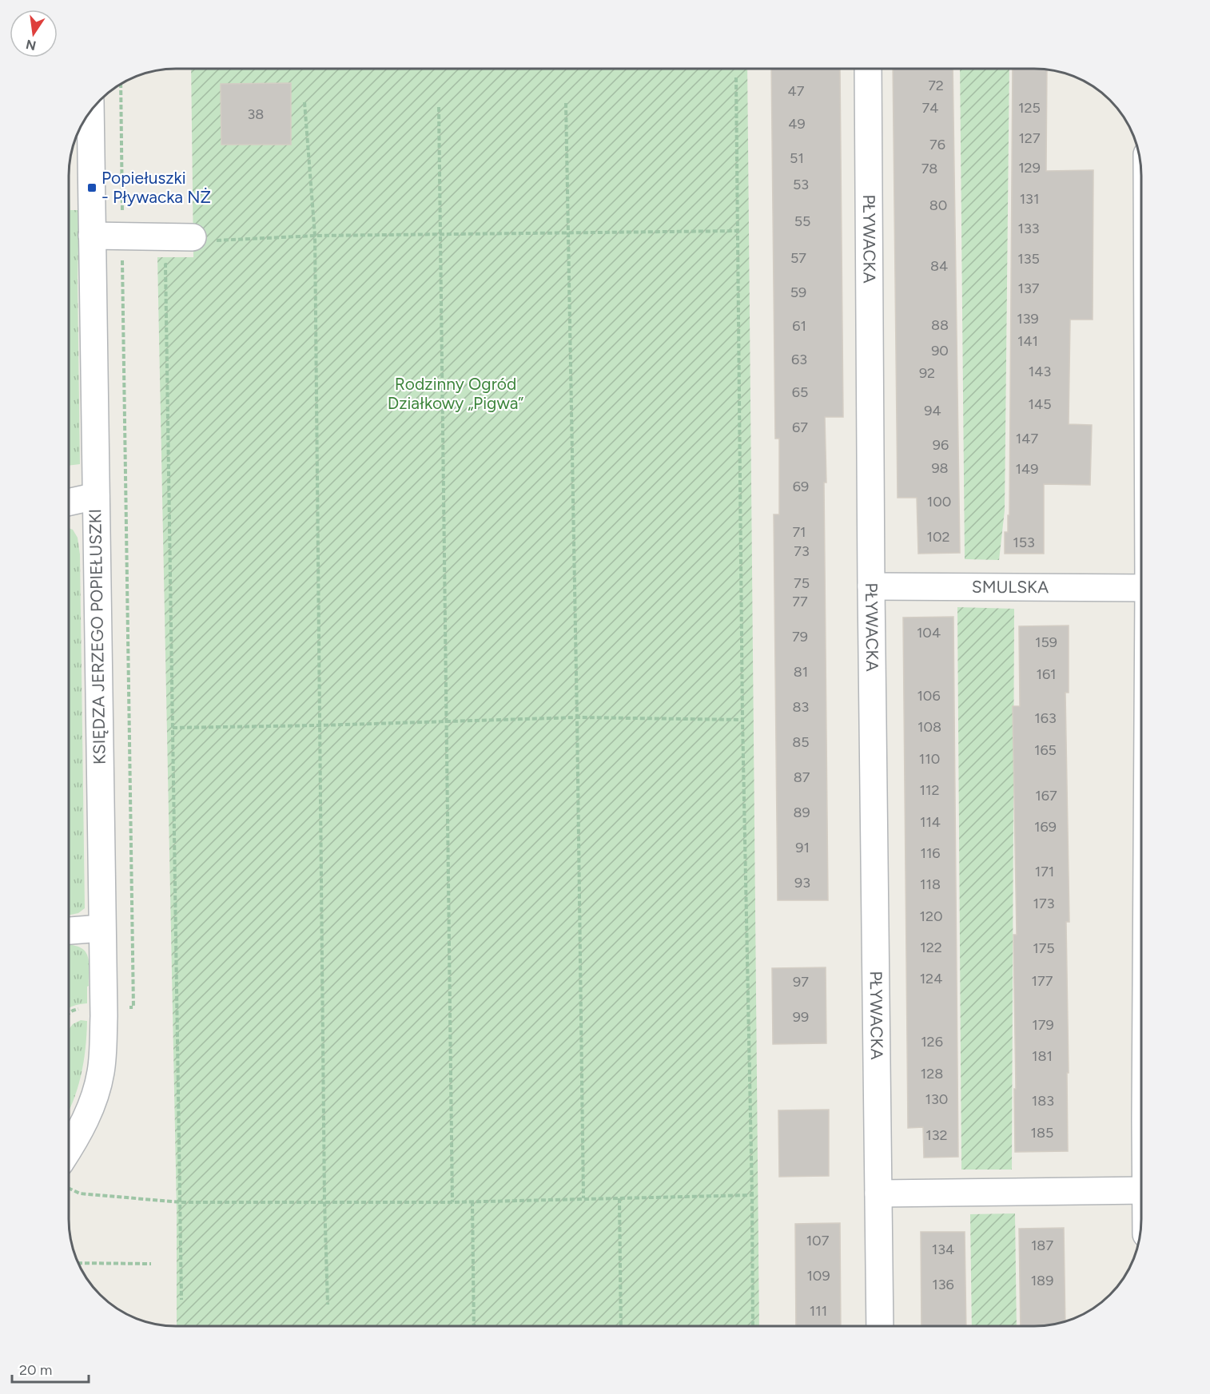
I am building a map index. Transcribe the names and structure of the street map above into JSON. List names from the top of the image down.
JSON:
{
  "streets": {
    "street": ["PŁYWACKA", "SMULSKA", "KSIĘDZA JERZEGO POPIEŁUSZKI"]
  },
  "crossings": [
    ["PŁYWACKA", "SMULSKA"]
  ],
  "parks": ["Rodzinny Ogród Działkowy „Pigwa”"],
  "places": {
    "transit": ["Popiełuszki - Pływacka NŻ"]
  },
  "house_numbers": [
    "72",
    "47",
    "74",
    "125",
    "38",
    "49",
    "127",
    "76",
    "51",
    "129",
    "78",
    "53",
    "131",
    "80",
    "55",
    "133",
    "57",
    "135",
    "84",
    "137",
    "59",
    "139",
    "88",
    "61",
    "141",
    "90",
    "63",
    "143",
    "92",
    "65",
    "145",
    "94",
    "67",
    "147",
    "96",
    "98",
    "149",
    "69",
    "100",
    "71",
    "102",
    "153",
    "73",
    "75",
    "77",
    "104",
    "79",
    "159",
    "81",
    "161",
    "106",
    "83",
    "163",
    "108",
    "85",
    "165",
    "110",
    "87",
    "112",
    "167",
    "89",
    "114",
    "169",
    "91",
    "116",
    "171",
    "93",
    "118",
    "173",
    "120",
    "122",
    "175",
    "124",
    "177",
    "97",
    "99",
    "179",
    "126",
    "181",
    "128",
    "130",
    "183",
    "185",
    "132",
    "107",
    "187",
    "134",
    "109",
    "189",
    "136",
    "111"
  ],
  "scale_bar": "20 m",
  "north": "bottom"
}
